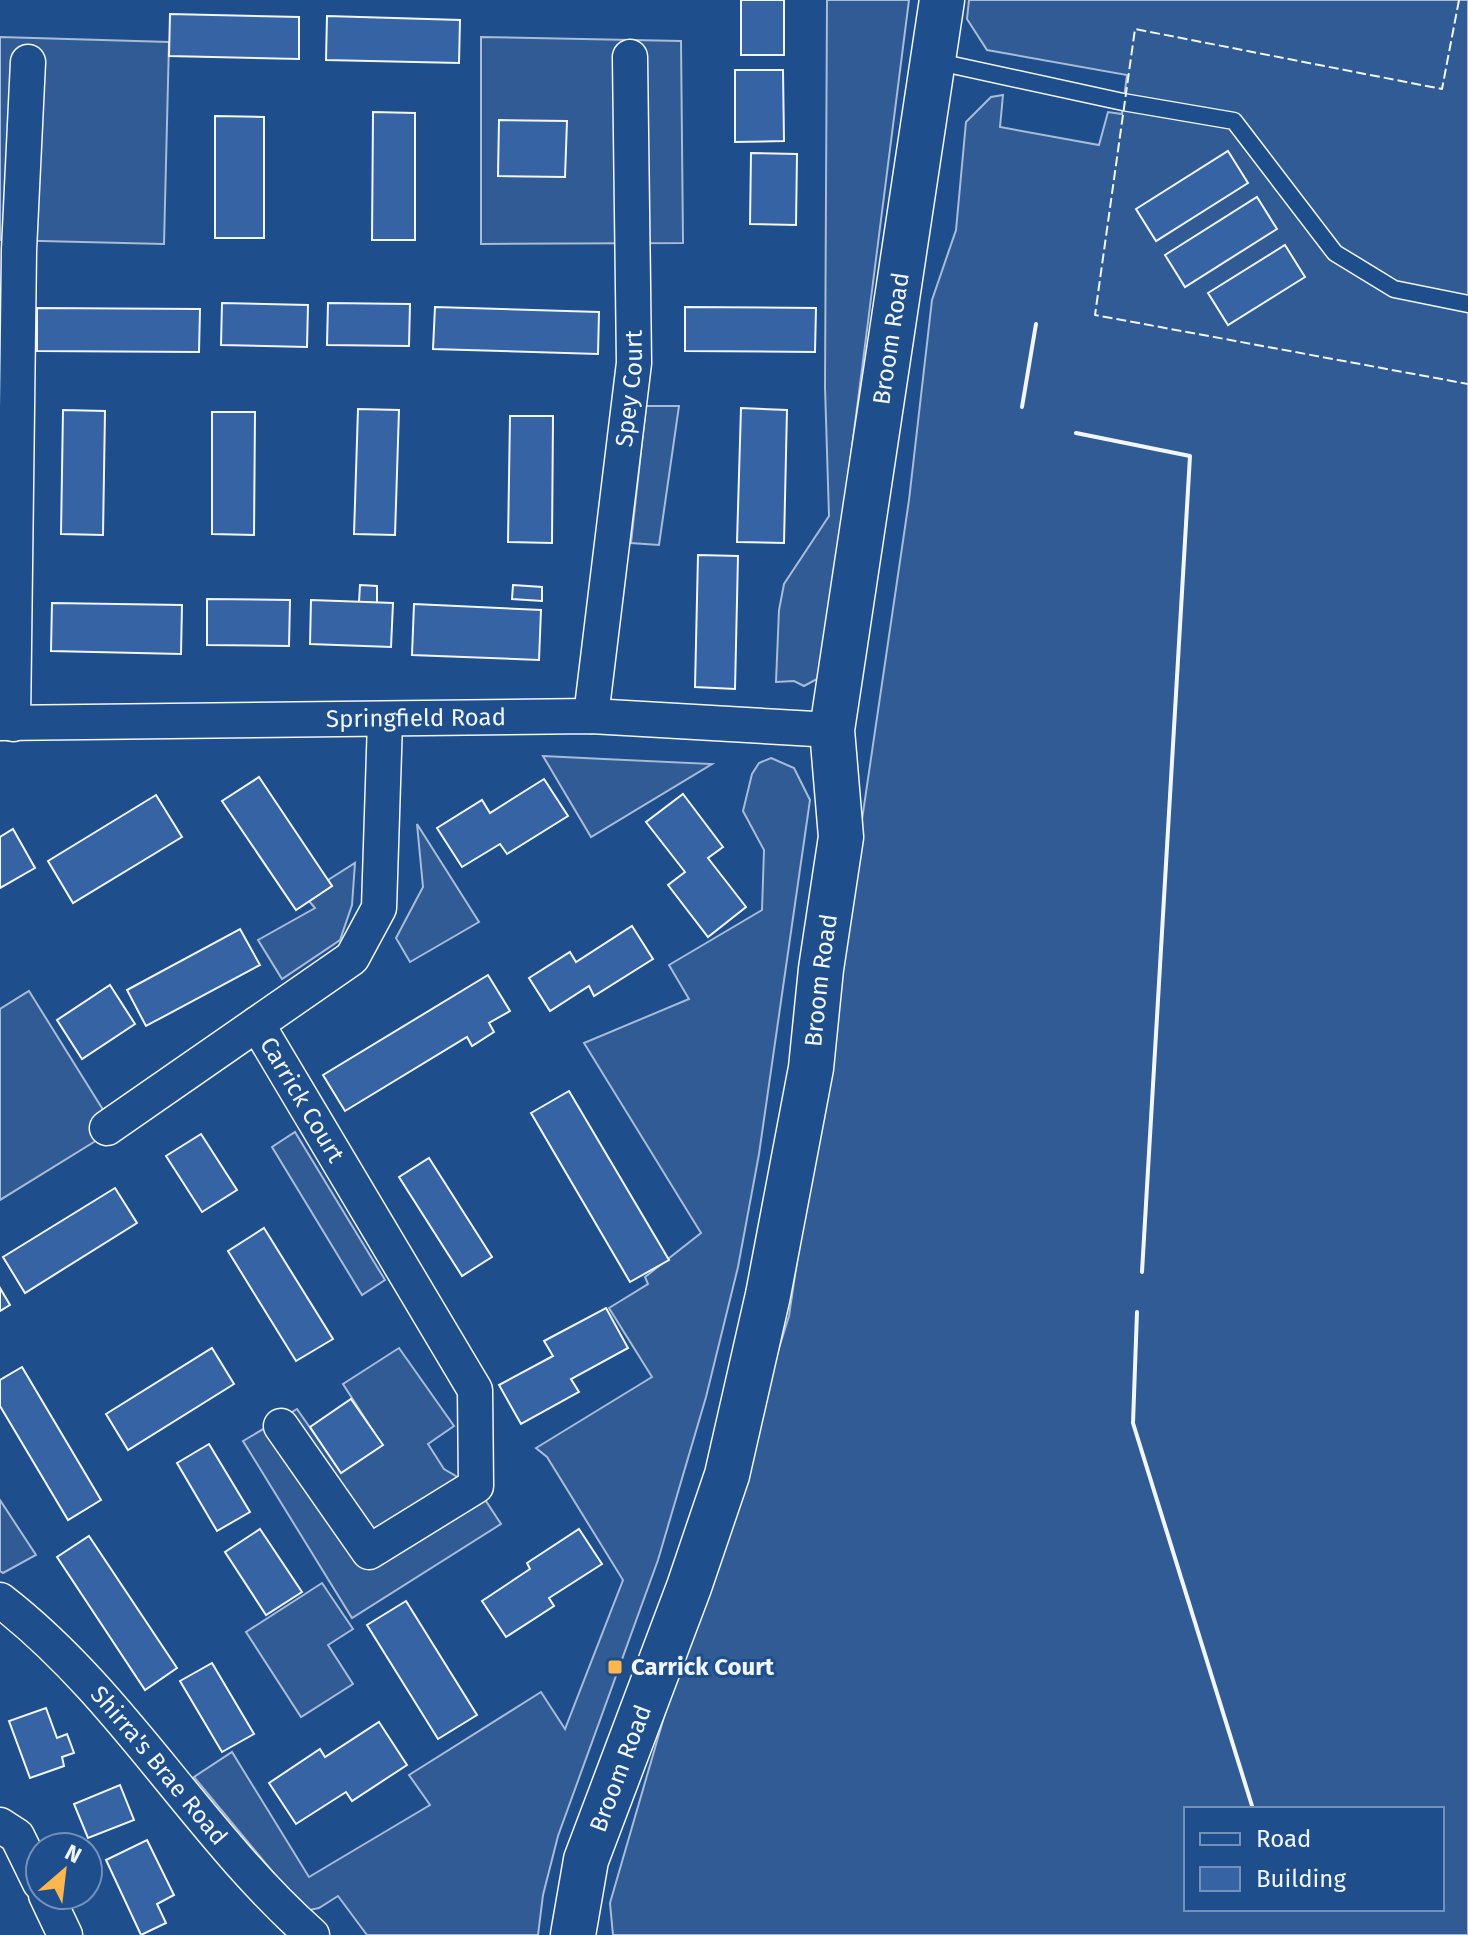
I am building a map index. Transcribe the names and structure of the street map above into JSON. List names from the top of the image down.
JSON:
{
  "streets": {
    "street": [
      "Broom Road",
      "Spey Court",
      "Springfield Road",
      "Carrick Court",
      "Shirra's Brae Road"
    ]
  },
  "crossings": [
    ["Broom Road", "Springfield Road"],
    ["Spey Court", "Springfield Road"],
    ["Springfield Road", "Carrick Court"]
  ],
  "places": {
    "transit": ["Carrick Court"]
  },
  "legend": ["Road", "Building"],
  "north": "top right"
}
